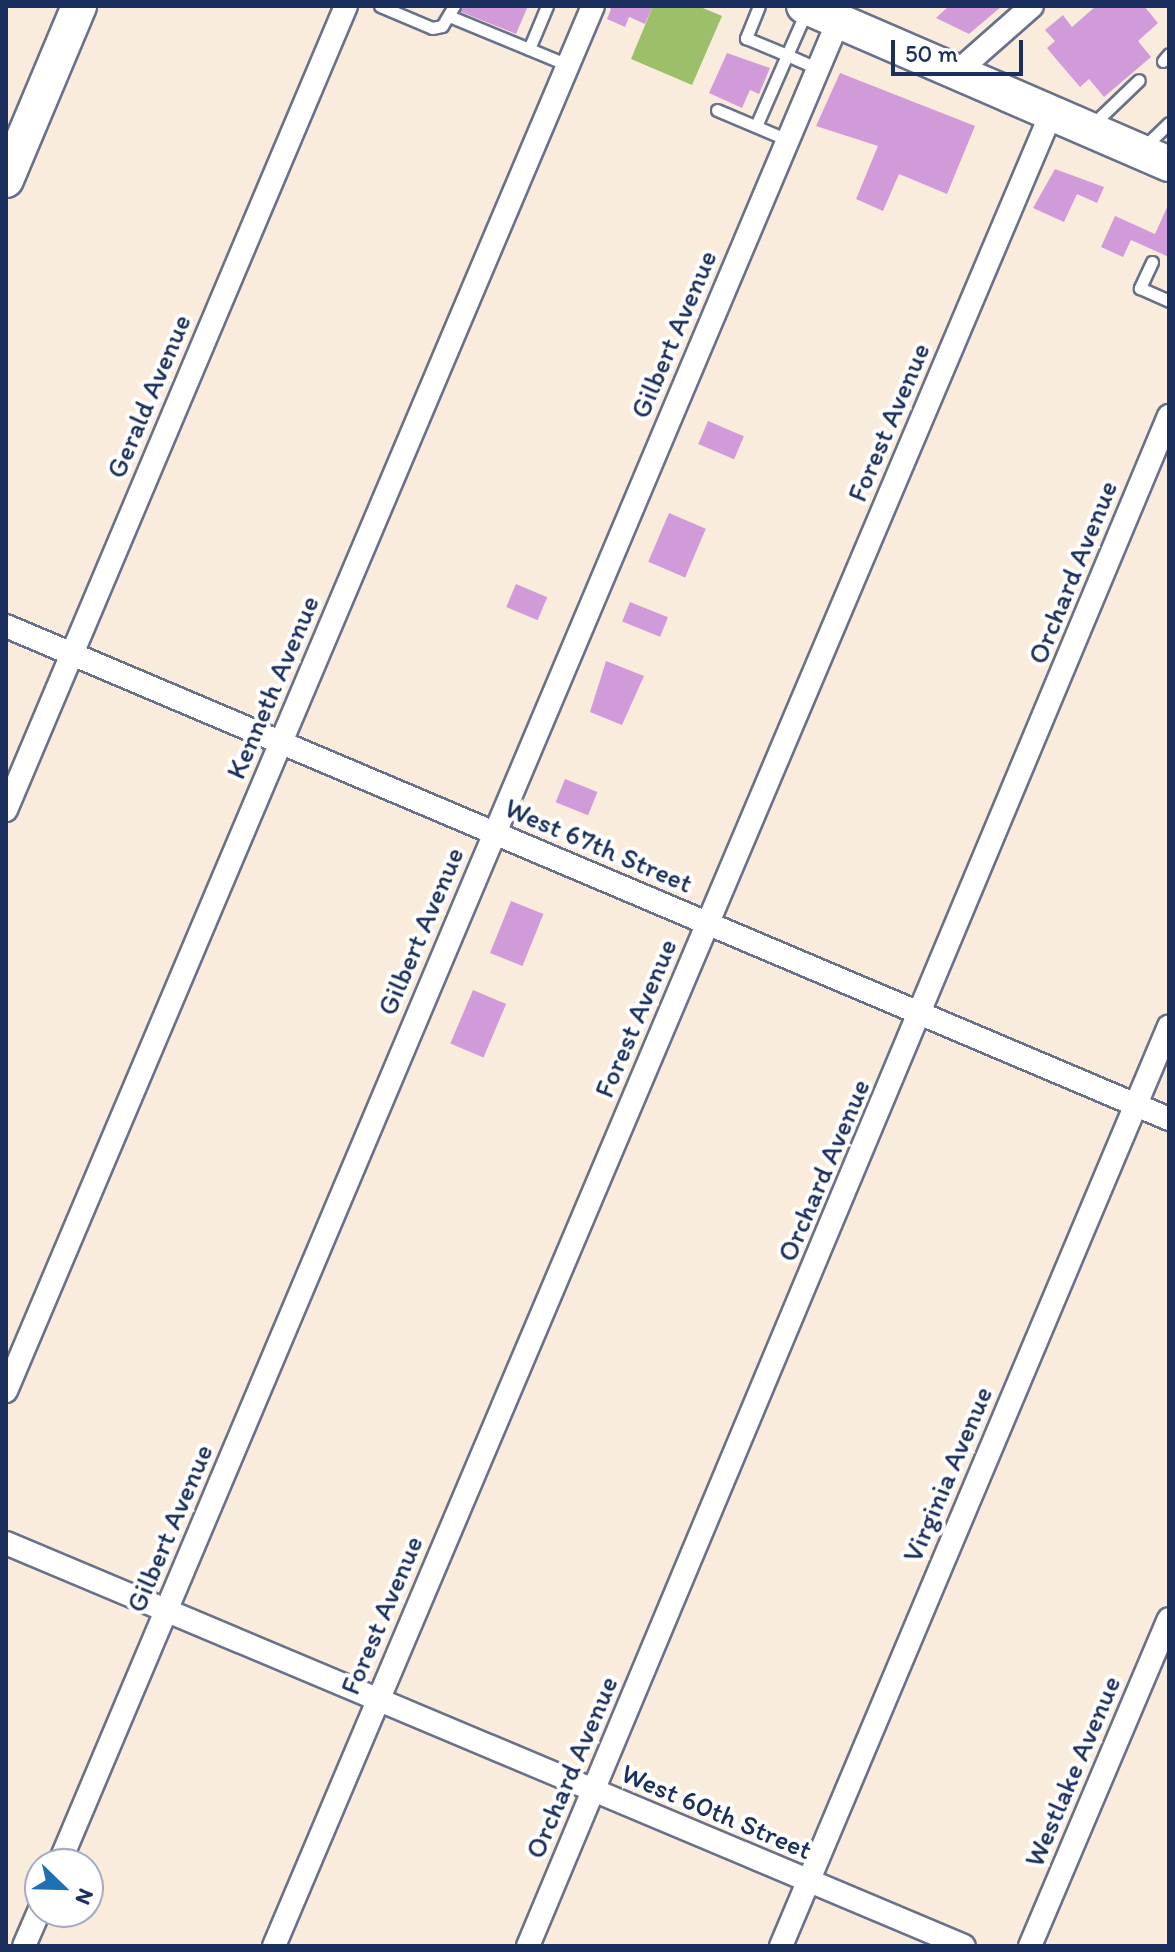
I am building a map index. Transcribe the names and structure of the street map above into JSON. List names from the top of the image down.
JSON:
{
  "streets": {
    "street": [
      "Gilbert Avenue",
      "Gerald Avenue",
      "Forest Avenue",
      "Orchard Avenue",
      "Kenneth Avenue",
      "West 67th Street",
      "Virginia Avenue",
      "Westlake Avenue",
      "West 60th Street"
    ]
  },
  "crossings": [
    ["Gilbert Avenue", "West 67th Street"],
    ["Gilbert Avenue", "West 60th Street"],
    ["Gerald Avenue", "West 67th Street"],
    ["Forest Avenue", "West 67th Street"],
    ["Forest Avenue", "West 60th Street"],
    ["Orchard Avenue", "West 67th Street"],
    ["Orchard Avenue", "West 60th Street"],
    ["Kenneth Avenue", "West 67th Street"],
    ["West 67th Street", "Virginia Avenue"],
    ["Virginia Avenue", "West 60th Street"]
  ],
  "scale_bar": "50 m",
  "north": "bottom right"
}
